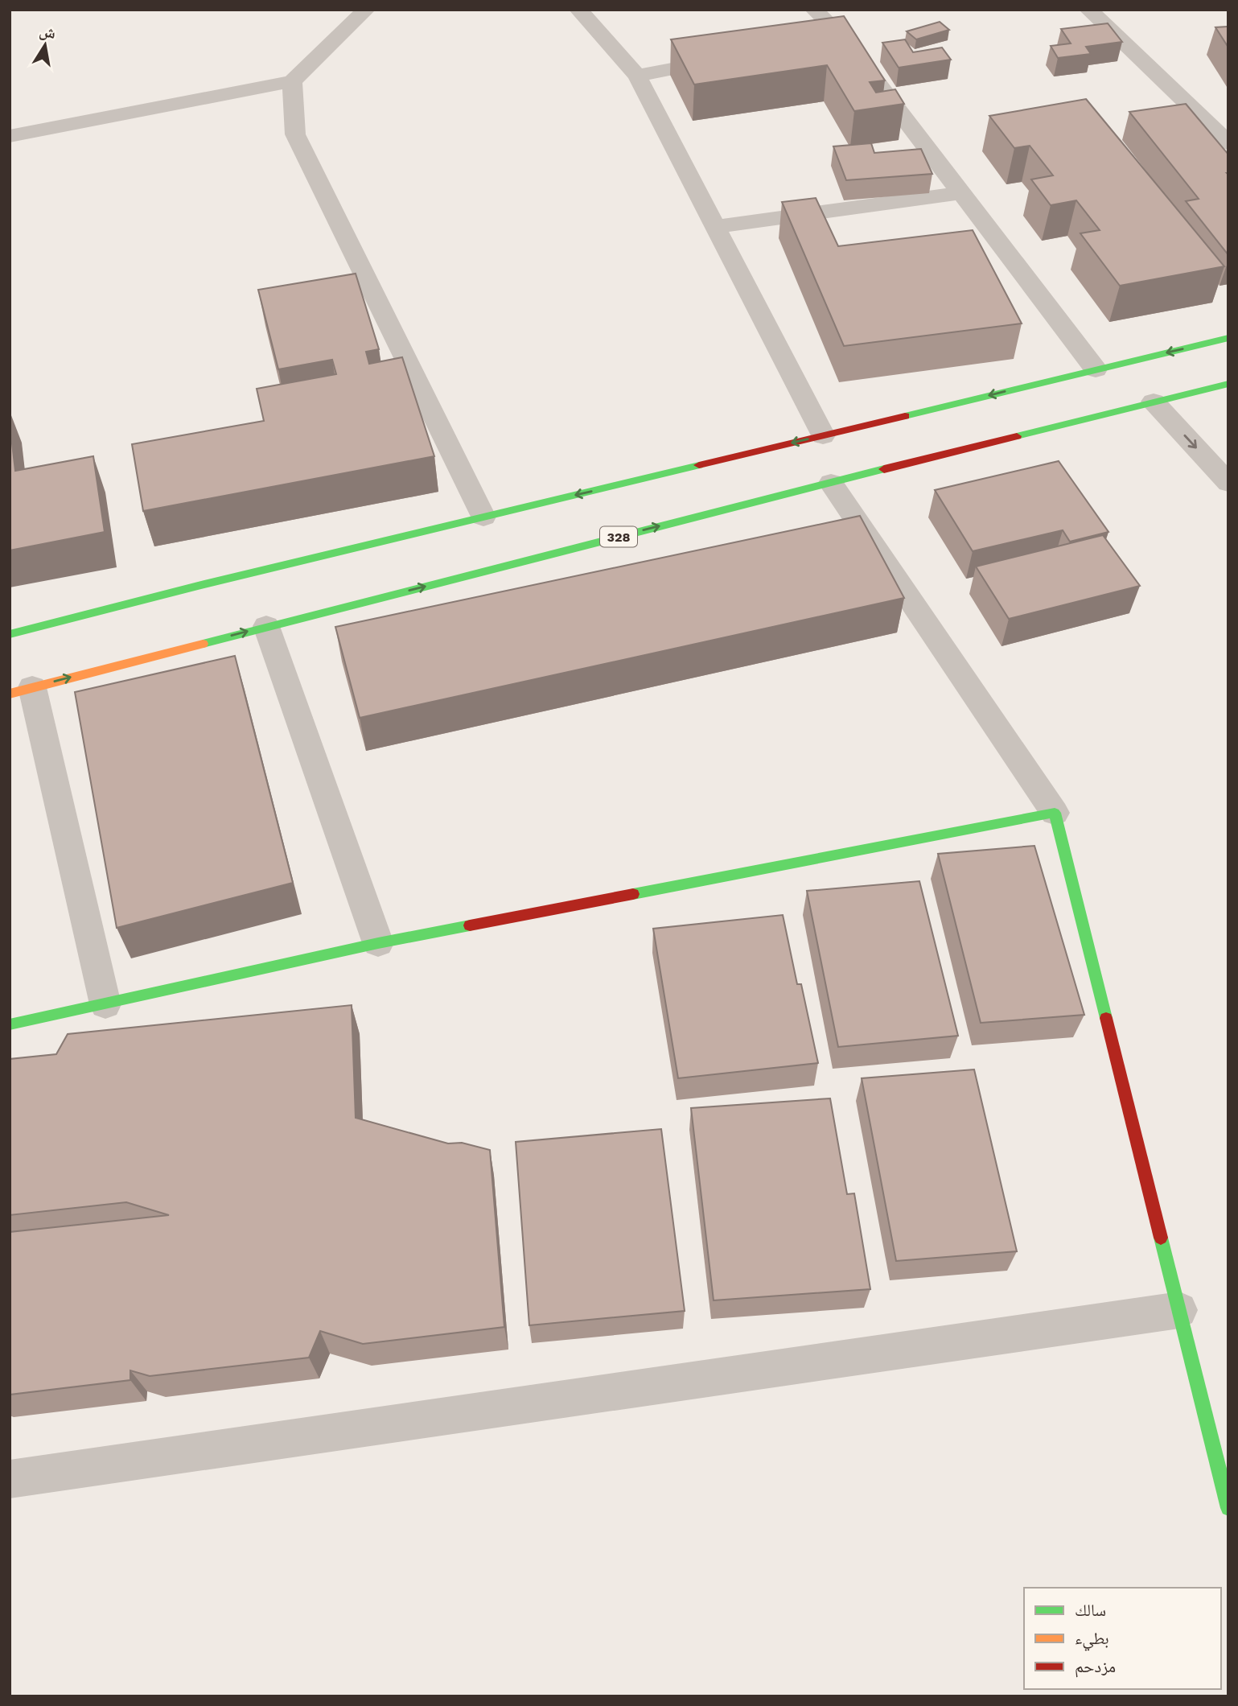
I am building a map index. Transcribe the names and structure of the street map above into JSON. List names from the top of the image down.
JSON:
{
  "streets": {
    "main road": ["328"]
  },
  "legend": ["سالك", "بطيء", "مزدحم"],
  "north": "top"
}
